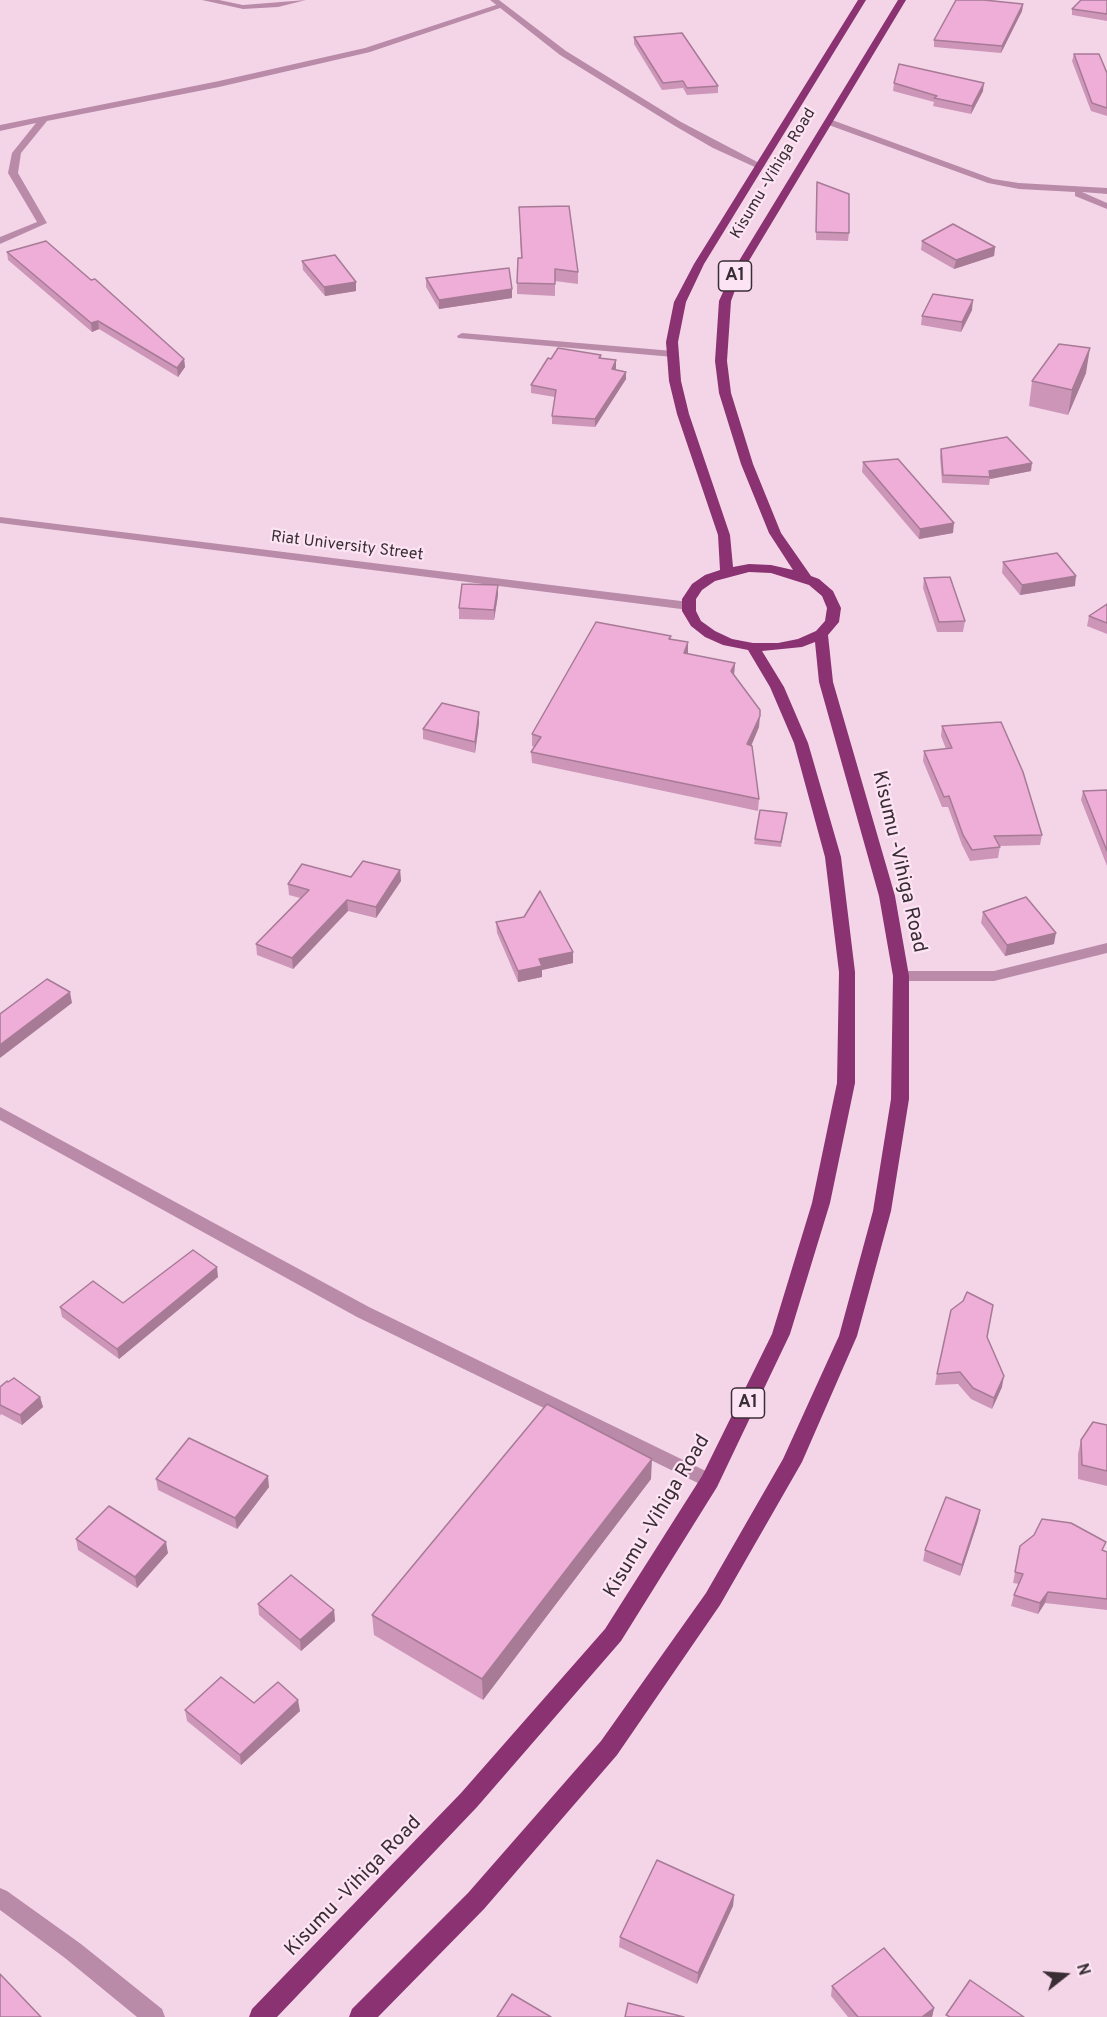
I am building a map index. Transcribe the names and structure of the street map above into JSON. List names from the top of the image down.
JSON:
{
  "streets": {
    "highway": ["Kisumu -Vihiga Road", "A1"],
    "street": ["Riat University Street"]
  },
  "crossings": [
    ["Kisumu -Vihiga Road", "A1"],
    ["Kisumu -Vihiga Road", "Riat University Street"],
    ["A1", "Riat University Street"]
  ],
  "north": "right"
}
